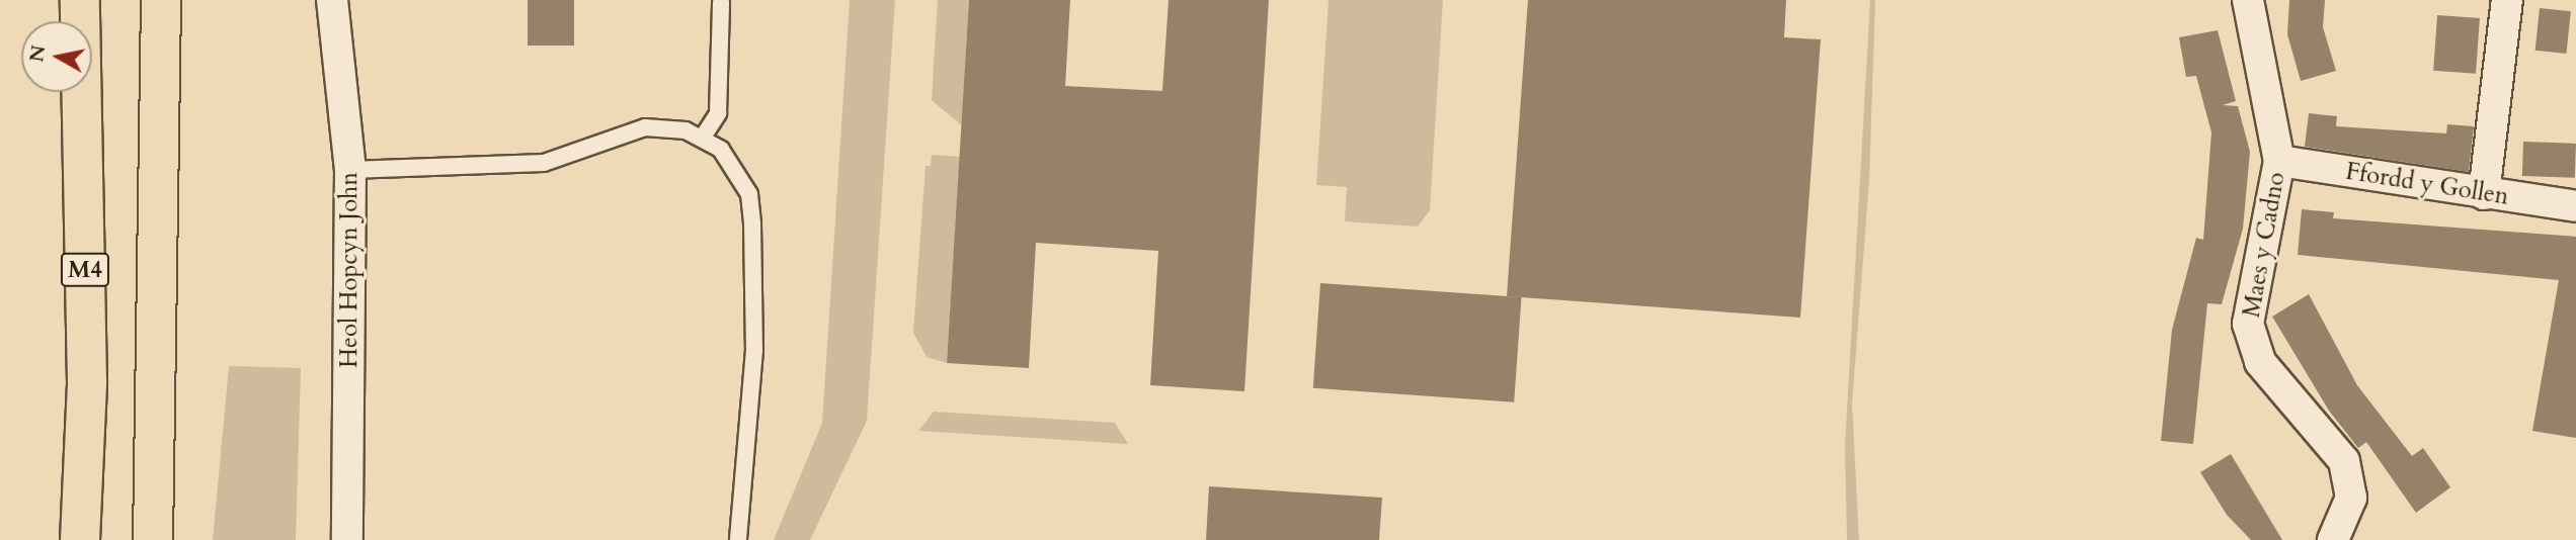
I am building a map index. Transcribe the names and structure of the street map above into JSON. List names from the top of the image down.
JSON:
{
  "streets": {
    "highway": ["M4"],
    "street": ["Ffordd y Gollen", "Maes y Cadno", "Heol Hopcyn John"]
  },
  "crossings": [
    ["Ffordd y Gollen", "Maes y Cadno"]
  ],
  "north": "left"
}
